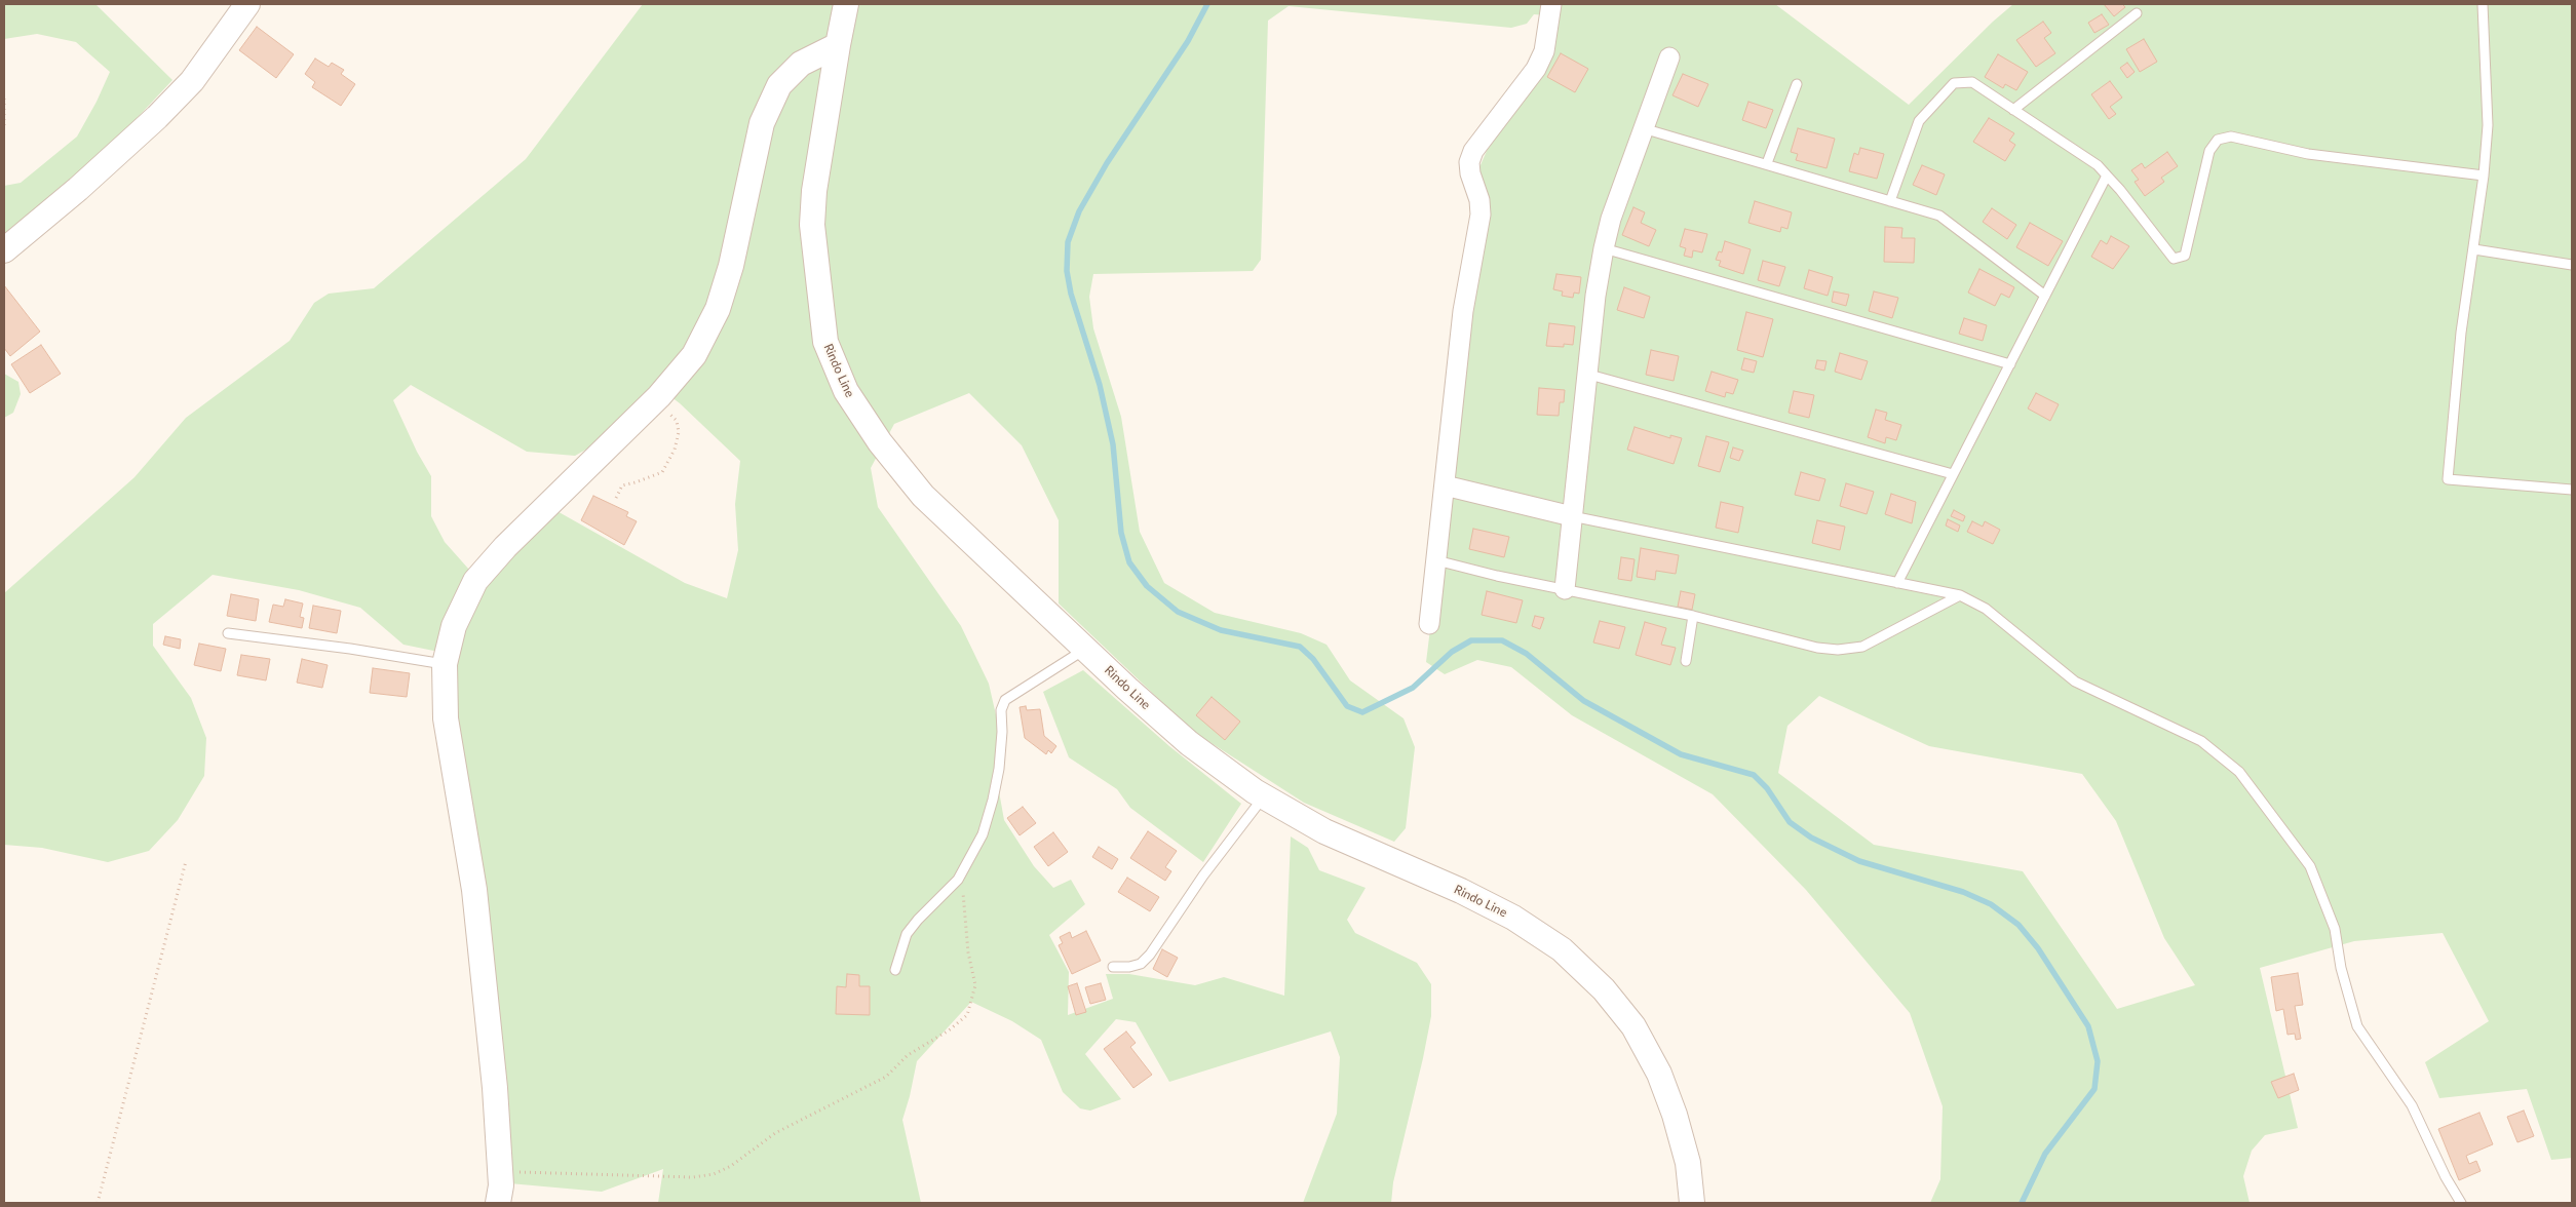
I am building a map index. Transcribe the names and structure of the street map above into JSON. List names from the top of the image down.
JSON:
{
  "streets": {
    "street": ["Rindo Line"]
  }
}
